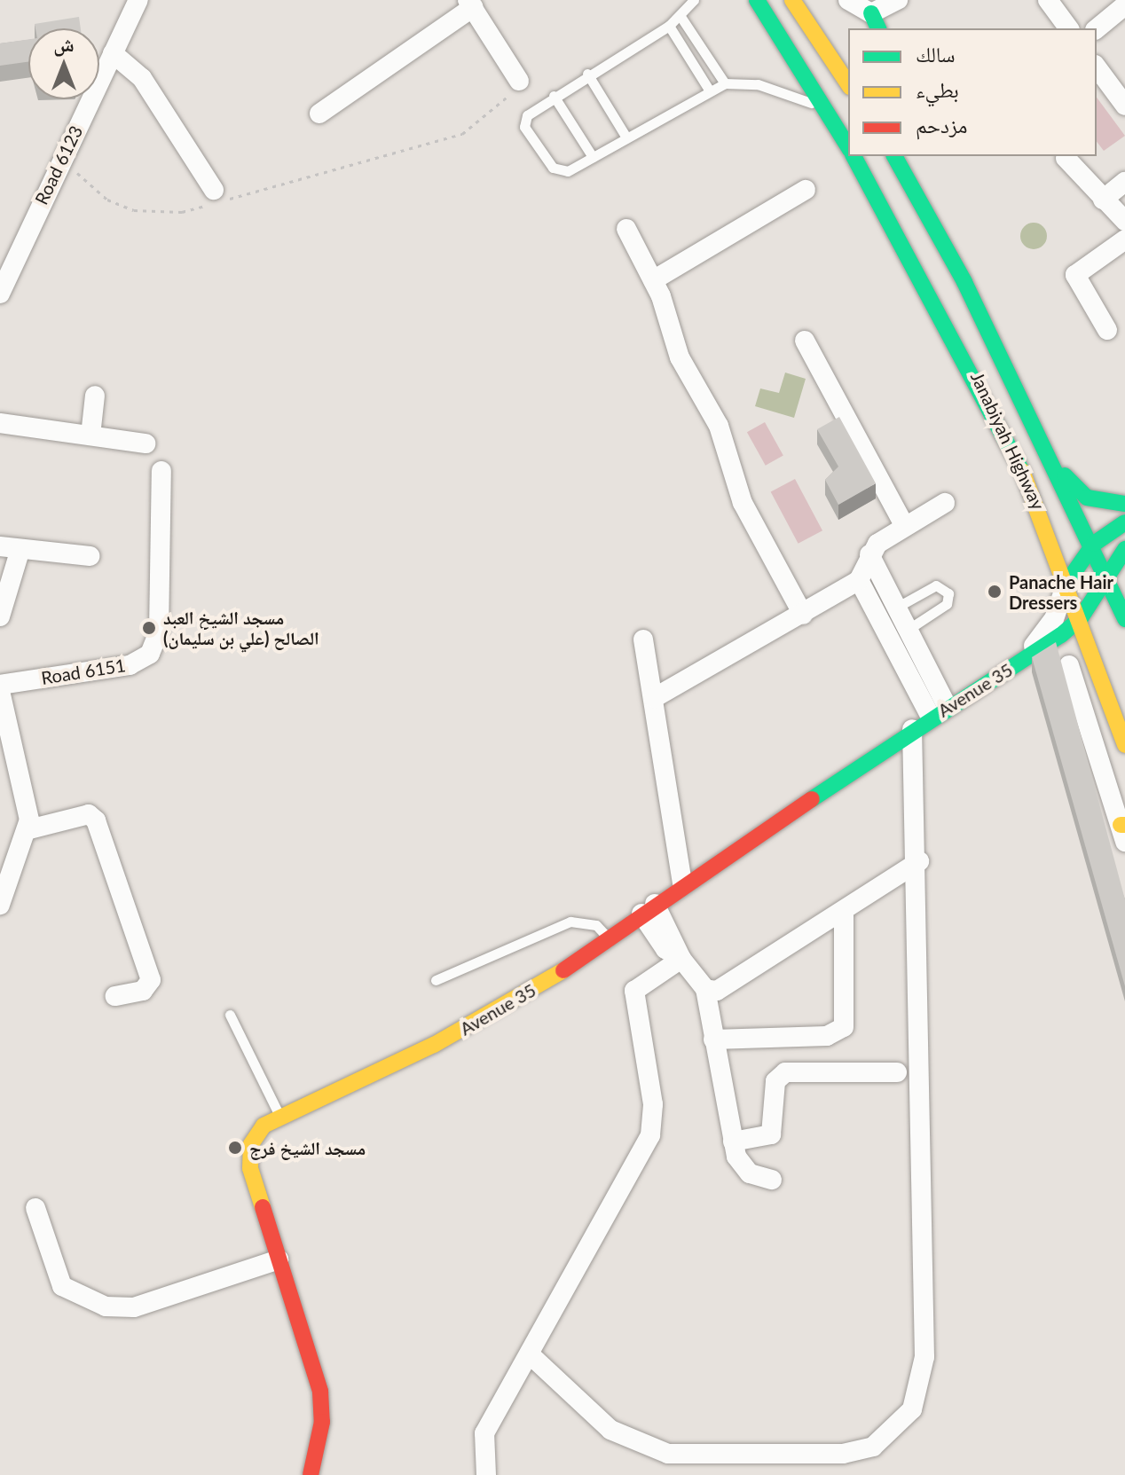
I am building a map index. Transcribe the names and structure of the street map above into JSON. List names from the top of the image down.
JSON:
{
  "streets": {
    "main road": ["Janabiyah Highway", "Avenue 35"],
    "street": ["Road 6123", "Road 6151"]
  },
  "crossings": [
    ["Janabiyah Highway", "Avenue 35"]
  ],
  "places": ["Panache Hair Dressers", "مسجد الشيخ العبد الصالح (علي بن سليمان)", "مسجد الشيخ فرج"],
  "legend": ["سالك", "بطيء", "مزدحم"],
  "north": "top"
}
